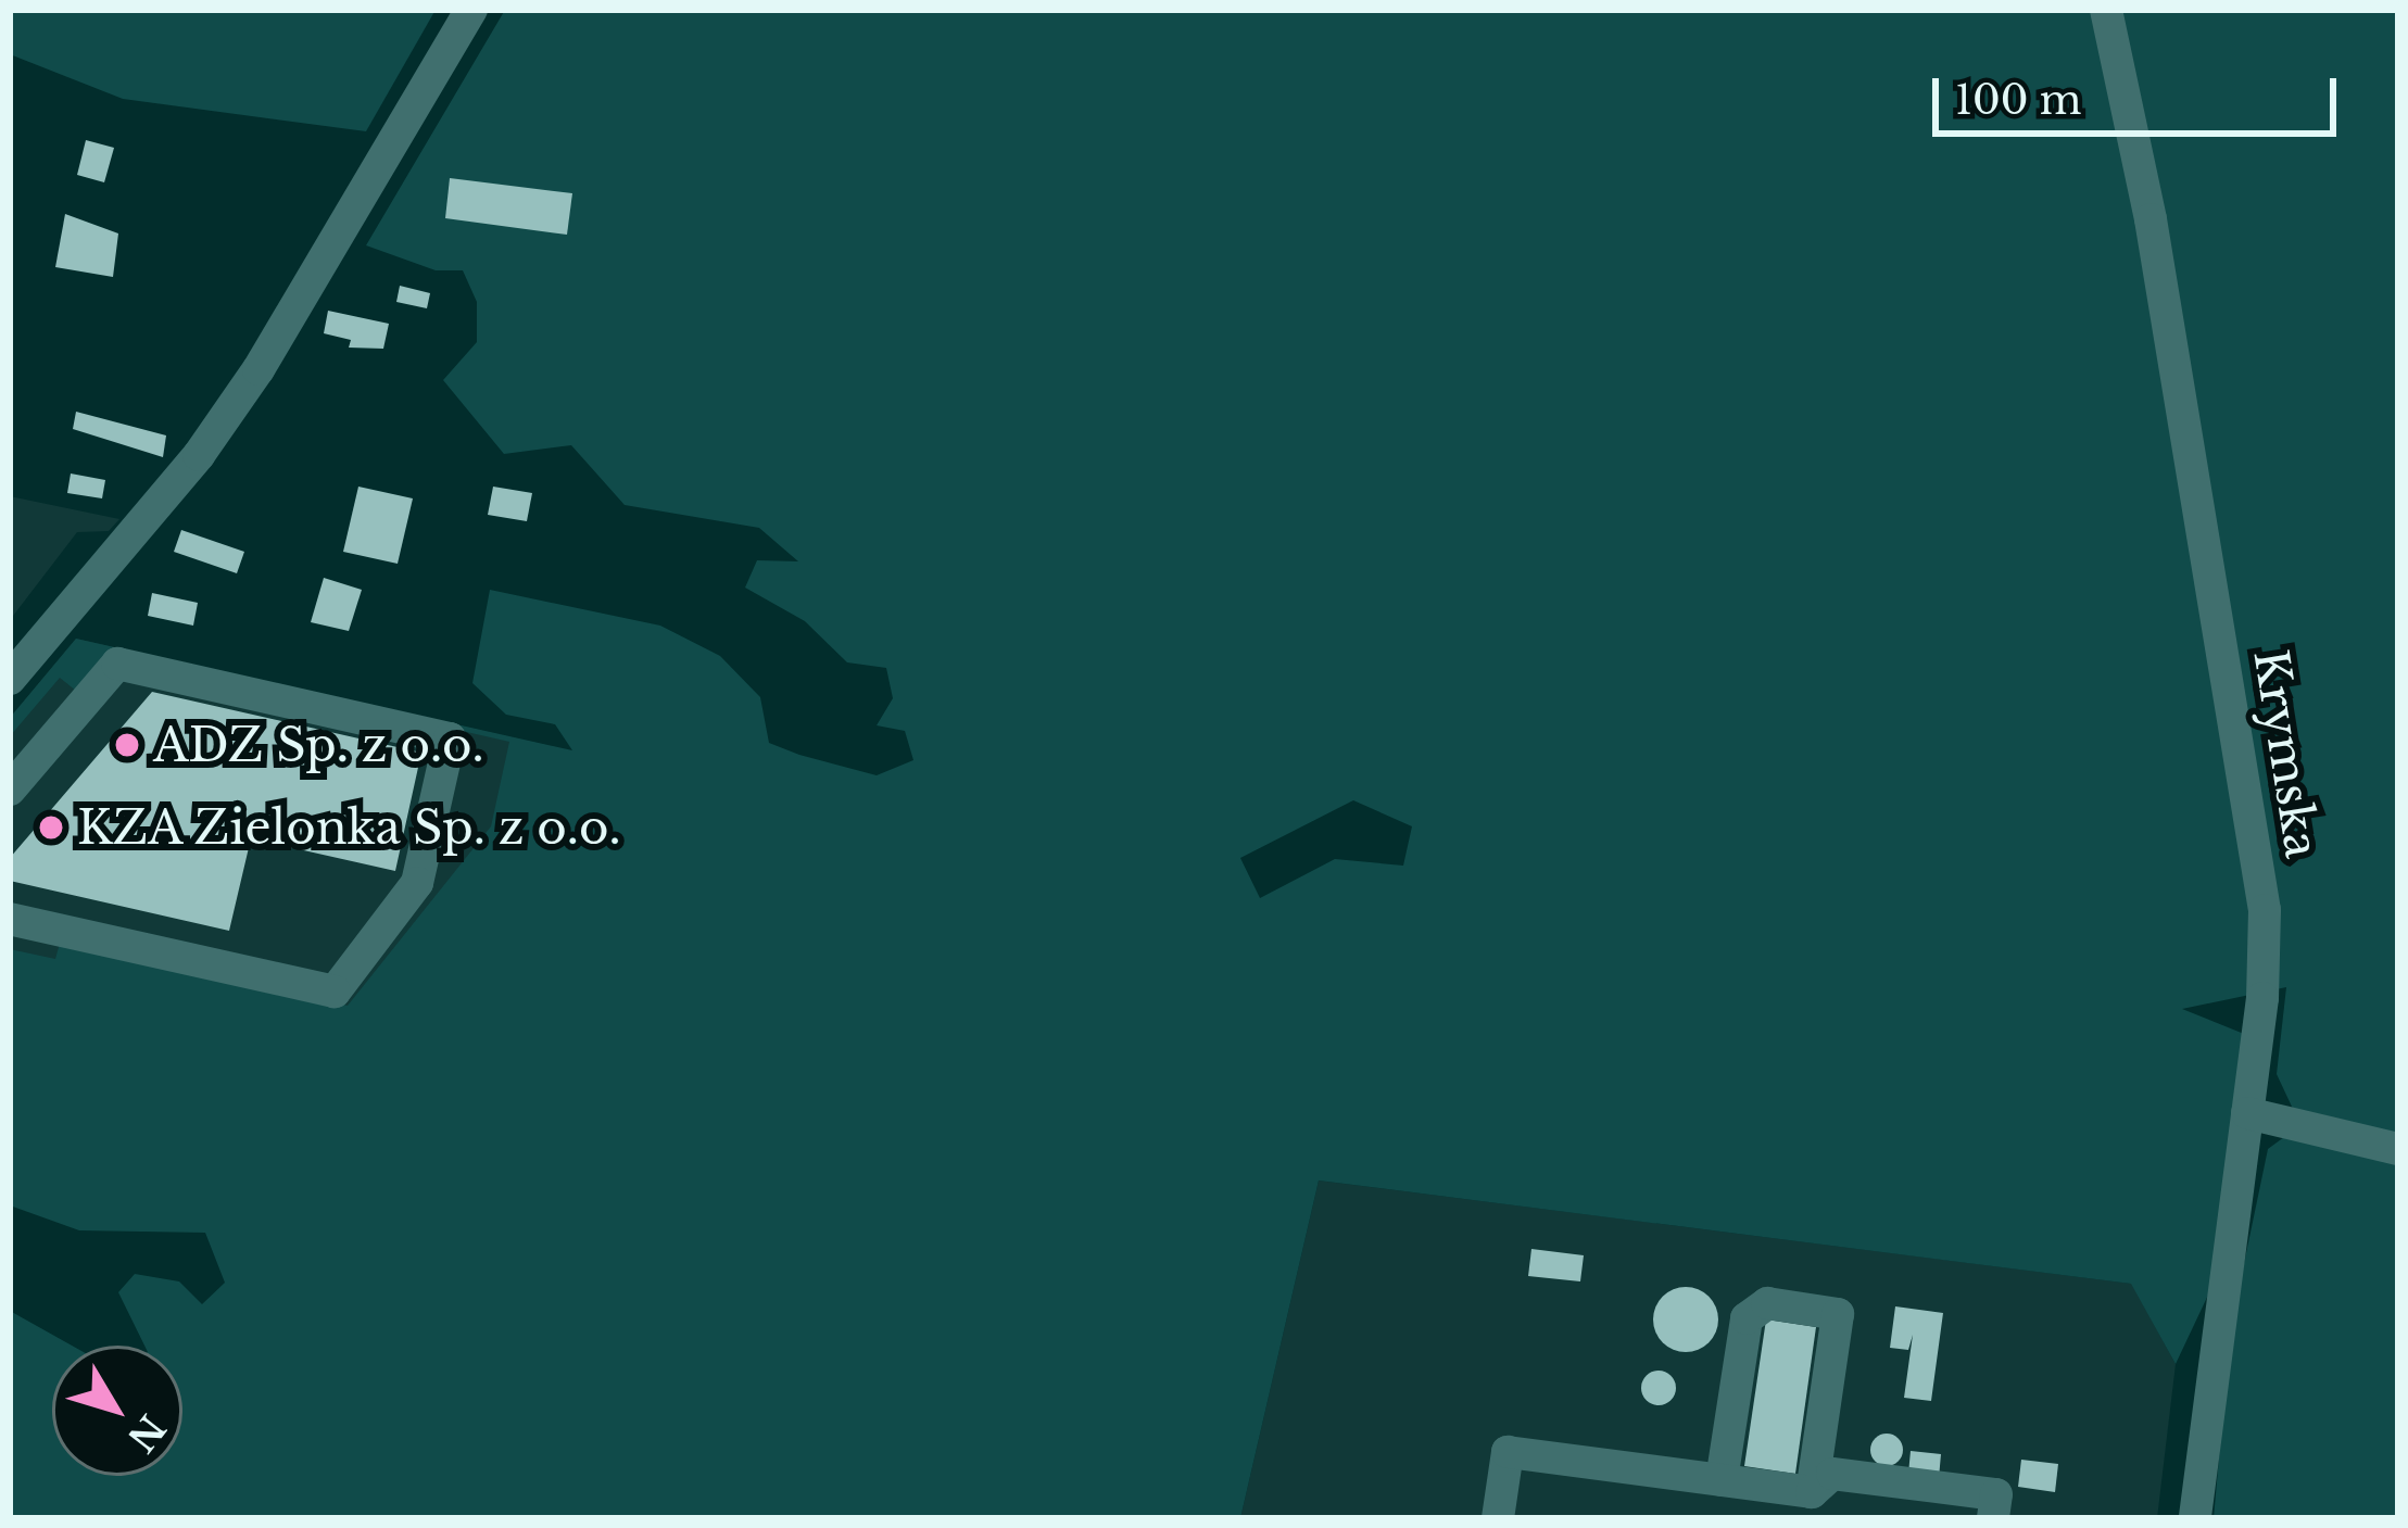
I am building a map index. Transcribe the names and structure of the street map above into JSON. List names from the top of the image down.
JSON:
{
  "streets": {
    "street": ["Krymska"]
  },
  "places": ["ADZ Sp. z o.o.", "KZA Zielonka Sp. z o.o."],
  "scale_bar": "100 m",
  "north": "bottom right"
}
